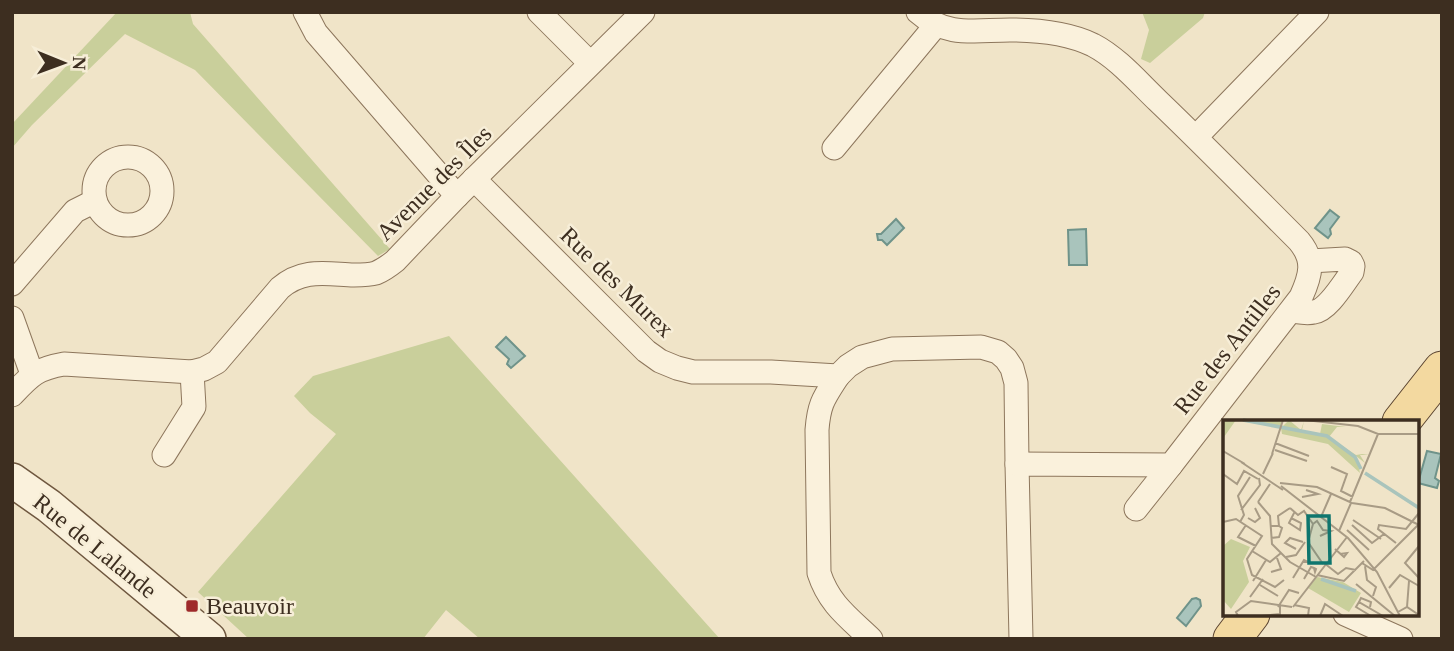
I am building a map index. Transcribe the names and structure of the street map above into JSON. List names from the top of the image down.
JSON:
{
  "streets": {
    "street": [
      "Avenue des Îles",
      "Rue des Murex",
      "Rue des Antilles",
      "Rue de Lalande"
    ]
  },
  "crossings": [
    ["Avenue des Îles", "Rue des Murex"]
  ],
  "places": {
    "transit": ["Beauvoir"]
  },
  "north": "right"
}
